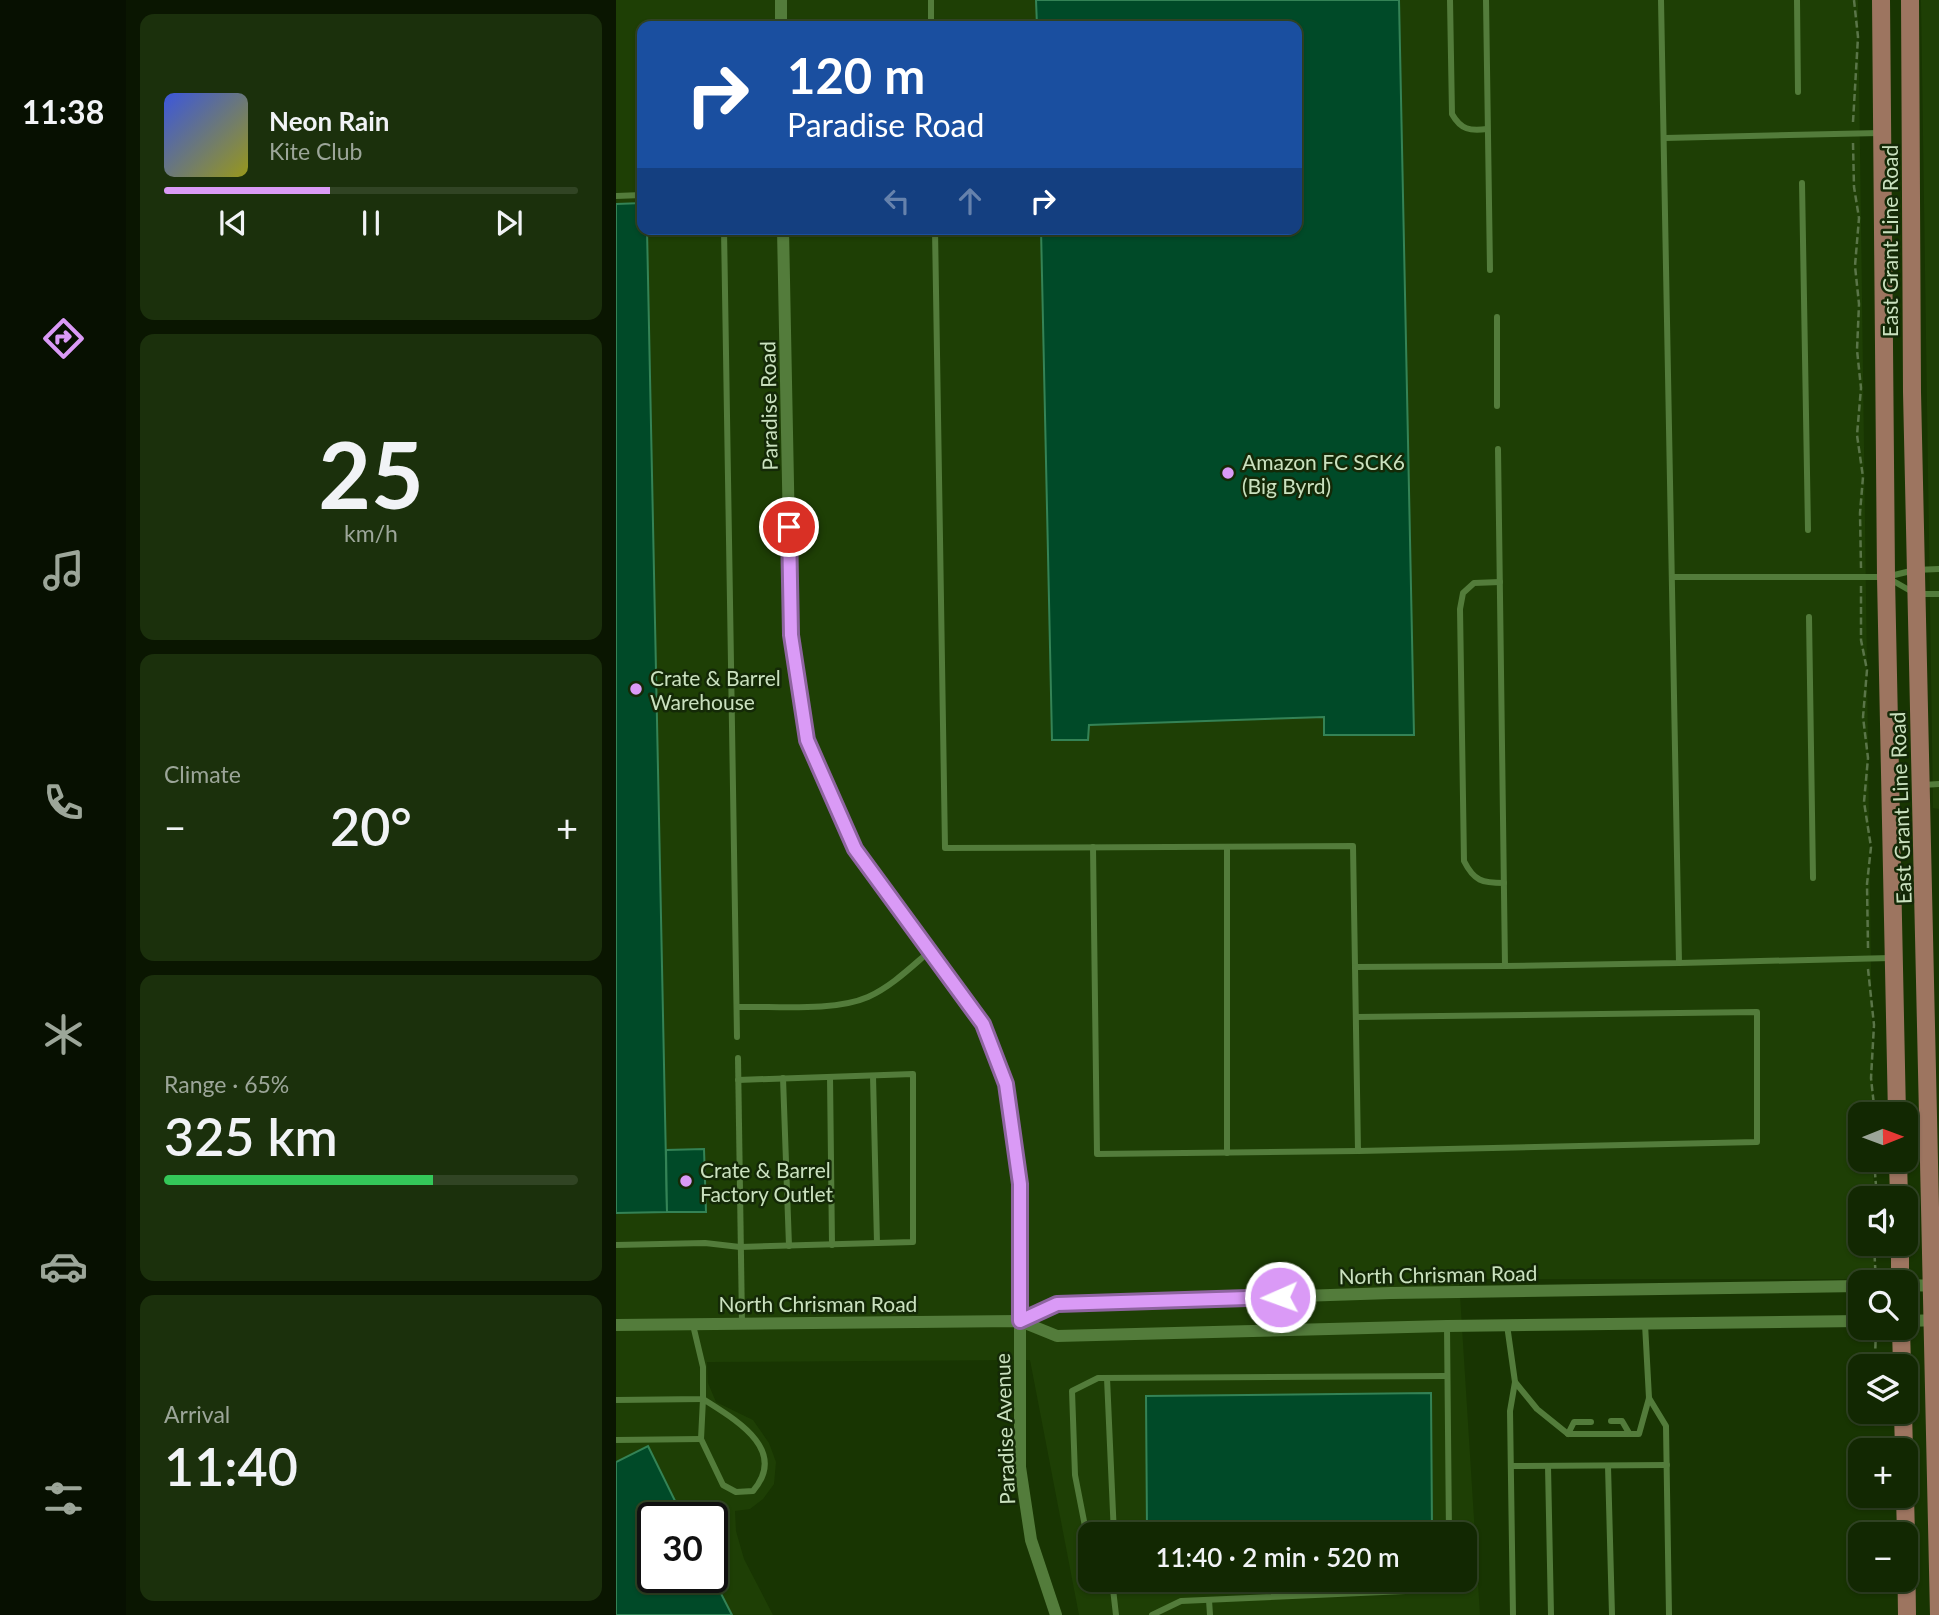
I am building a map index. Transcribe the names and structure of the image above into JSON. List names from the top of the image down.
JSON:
{
  "streets": {
    "main road": ["East Grant Line Road"],
    "street": ["Paradise Road", "North Chrisman Road", "Paradise Avenue"]
  },
  "crossings": [
    ["Paradise Road", "North Chrisman Road"],
    ["Paradise Road", "Paradise Avenue"],
    ["North Chrisman Road", "Paradise Avenue"]
  ],
  "places": ["Amazon FC SCK6 (Big Byrd)", "Crate & Barrel Warehouse", "Crate & Barrel Factory Outlet"],
  "north": "right",
  "page": {
    "tabs": "11:38",
    "turn": ["120 m", "Paradise Road"],
    "song": ["Neon Rain", "Kite Club"],
    "tile": [
      ["25", "km/h"],
      "Climate",
      ["Range · 65%", "325 km"],
      ["Arrival", "11:40"]
    ],
    "heat": ["−", "20°", "+"],
    "map_buttons": ["+", "−"],
    "limit": "30",
    "trip": "11:40 · 2 min · 520 m"
  }
}
